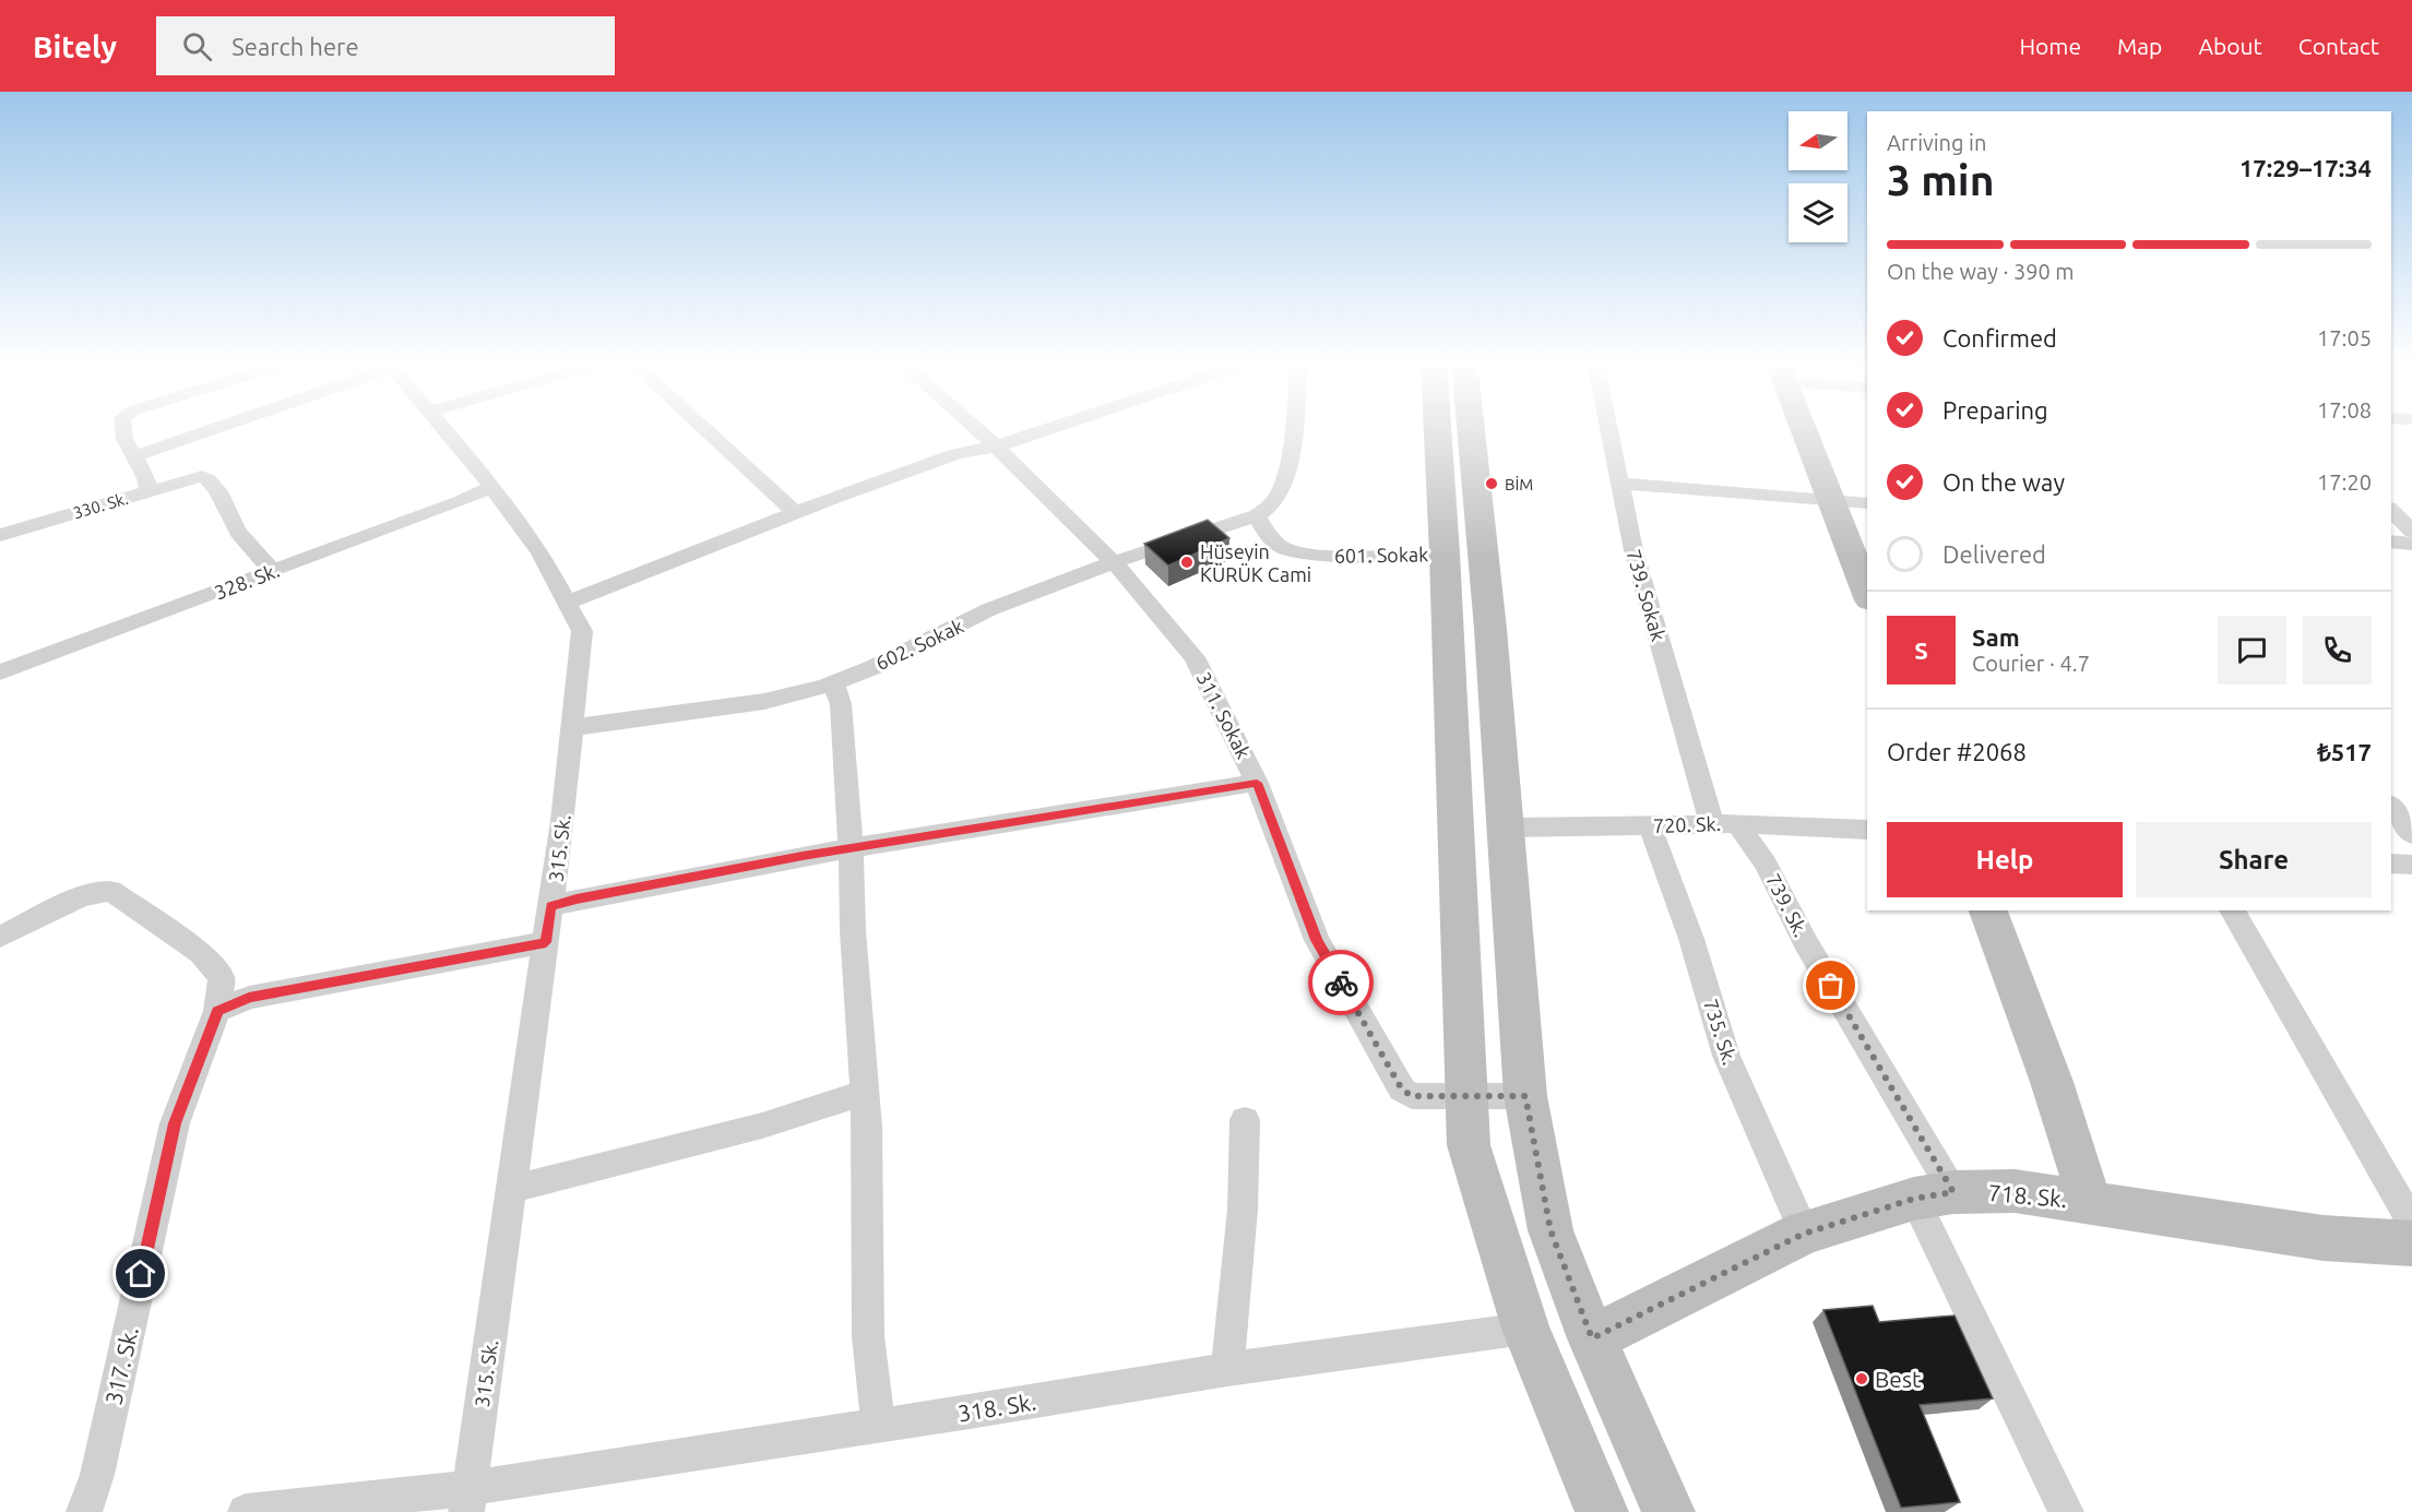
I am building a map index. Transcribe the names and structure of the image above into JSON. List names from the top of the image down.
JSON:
{
  "streets": {
    "main road": ["718. Sk."],
    "street": [
      "330. Sk.",
      "601. Sokak",
      "328. Sk.",
      "739. Sokak",
      "602. Sokak",
      "311. Sokak",
      "720. Sk.",
      "315. Sk.",
      "739. Sk.",
      "735. Sk.",
      "317. Sk.",
      "318. Sk."
    ]
  },
  "crossings": [
    ["330. Sk.", "328. Sk."],
    ["601. Sokak", "602. Sokak"],
    ["328. Sk.", "315. Sk."],
    ["739. Sokak", "720. Sk."],
    ["739. Sokak", "739. Sk."],
    ["602. Sokak", "311. Sokak"],
    ["602. Sokak", "315. Sk."],
    ["720. Sk.", "739. Sk."],
    ["720. Sk.", "735. Sk."],
    ["315. Sk.", "318. Sk."],
    ["739. Sk.", "718. Sk."],
    ["735. Sk.", "718. Sk."]
  ],
  "places": ["BİM", "Hüseyin KÜRÜK Cami", "Best"],
  "north": "left",
  "page": {
    "header": "Bitely",
    "search": "Search here",
    "nav": [
      "Home",
      "Map",
      "About",
      "Contact"
    ],
    "heading": ["3 min", "Arriving in", "17:29–17:34"],
    "panel": [
      "Sam",
      "Courier · 4.7",
      "Order #2068",
      "₺517"
    ],
    "bar": "On the way · 390 m",
    "list": [
      ["Confirmed", "17:05"],
      ["Preparing", "17:08"],
      ["On the way", "17:20"],
      "Delivered"
    ],
    "round": "S",
    "buttons": ["Help", "Share"]
  }
}
